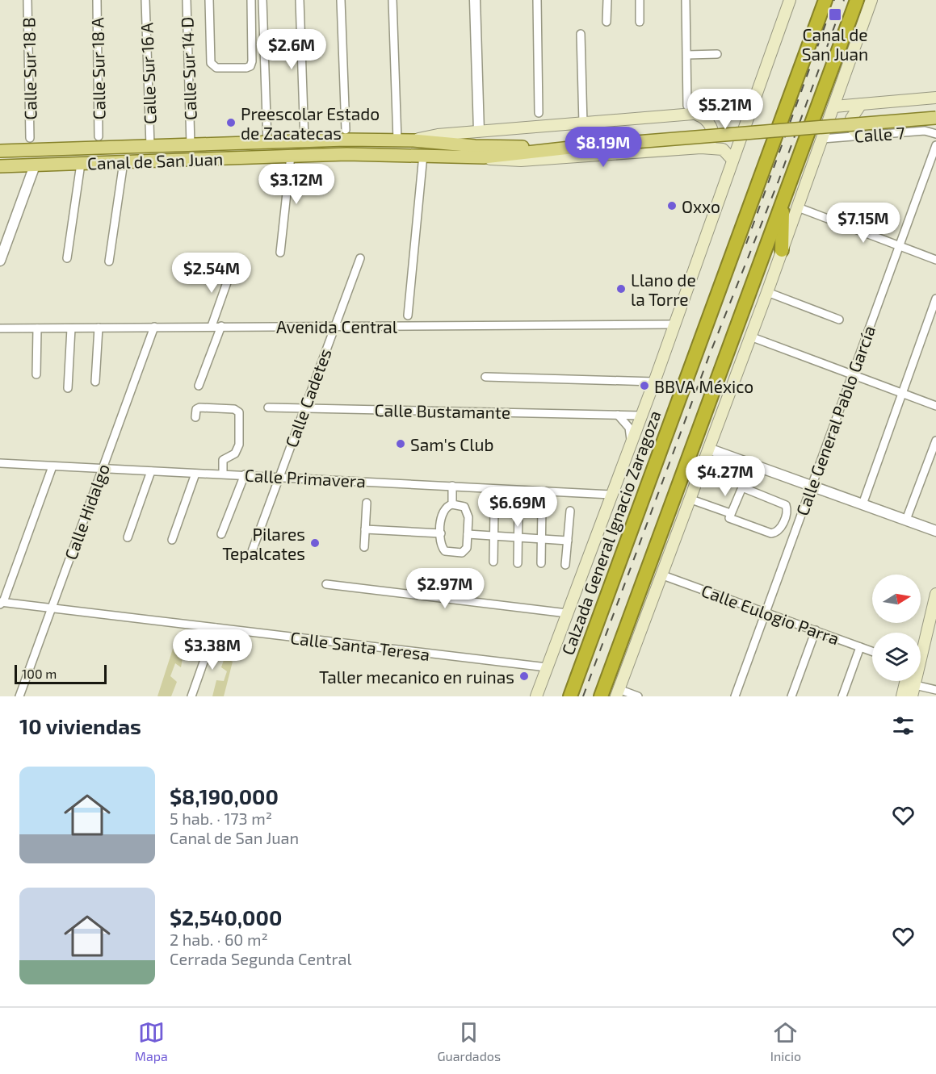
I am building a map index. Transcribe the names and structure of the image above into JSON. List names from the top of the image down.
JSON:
{
  "streets": {
    "highway": ["Calzada General Ignacio Zaragoza"],
    "main road": ["Calle 7", "Canal de San Juan"],
    "street": [
      "Calle Sur 18 B",
      "Calle Sur 18 A",
      "Calle Sur 14 D",
      "Calle Sur 16 A",
      "Avenida Central",
      "Calle Cadetes",
      "Calle Bustamante",
      "Calle General Pablo García",
      "Calle Primavera",
      "Calle Hidalgo",
      "Calle Eulogio Parra",
      "Calle Santa Teresa"
    ]
  },
  "crossings": [
    ["Calle Sur 14 D", "Canal de San Juan"],
    ["Calle Sur 16 A", "Canal de San Juan"],
    ["Canal de San Juan", "Calzada General Ignacio Zaragoza"],
    ["Avenida Central", "Calle Cadetes"],
    ["Avenida Central", "Calle Hidalgo"],
    ["Avenida Central", "Calzada General Ignacio Zaragoza"],
    ["Calle Cadetes", "Calle Bustamante"],
    ["Calle Cadetes", "Calle Primavera"],
    ["Calle Bustamante", "Calzada General Ignacio Zaragoza"],
    ["Calle General Pablo García", "Calle Eulogio Parra"],
    ["Calle Primavera", "Calle Hidalgo"],
    ["Calle Primavera", "Calzada General Ignacio Zaragoza"],
    ["Calle Hidalgo", "Calle Santa Teresa"],
    ["Calzada General Ignacio Zaragoza", "Calle Santa Teresa"]
  ],
  "places": {
    "transit": ["Canal de San Juan"],
    "other": [
      "Preescolar Estado de Zacatecas",
      "Oxxo",
      "Llano de la Torre",
      "BBVA México",
      "Sam's Club",
      "Pilares Tepalcates",
      "Taller mecanico en ruinas"
    ]
  },
  "scale_bar": "100 m",
  "north": "right",
  "page": {
    "price": [
      "$2.6M",
      "$5.21M",
      "$8.19M",
      "$3.12M",
      "$7.15M",
      "$2.54M",
      "$4.27M",
      "$6.69M",
      "$2.97M",
      "$3.38M"
    ],
    "scale": "100 m",
    "heading": "10 viviendas",
    "list": [
      {
        "name": "$8,190,000",
        "note": "5 hab. · 173 m² · Canal de San Juan"
      },
      {
        "name": "$2,540,000",
        "note": "2 hab. · 60 m² · Cerrada Segunda Central"
      }
    ],
    "tabs": ["Mapa", "Guardados", "Inicio"]
  }
}
